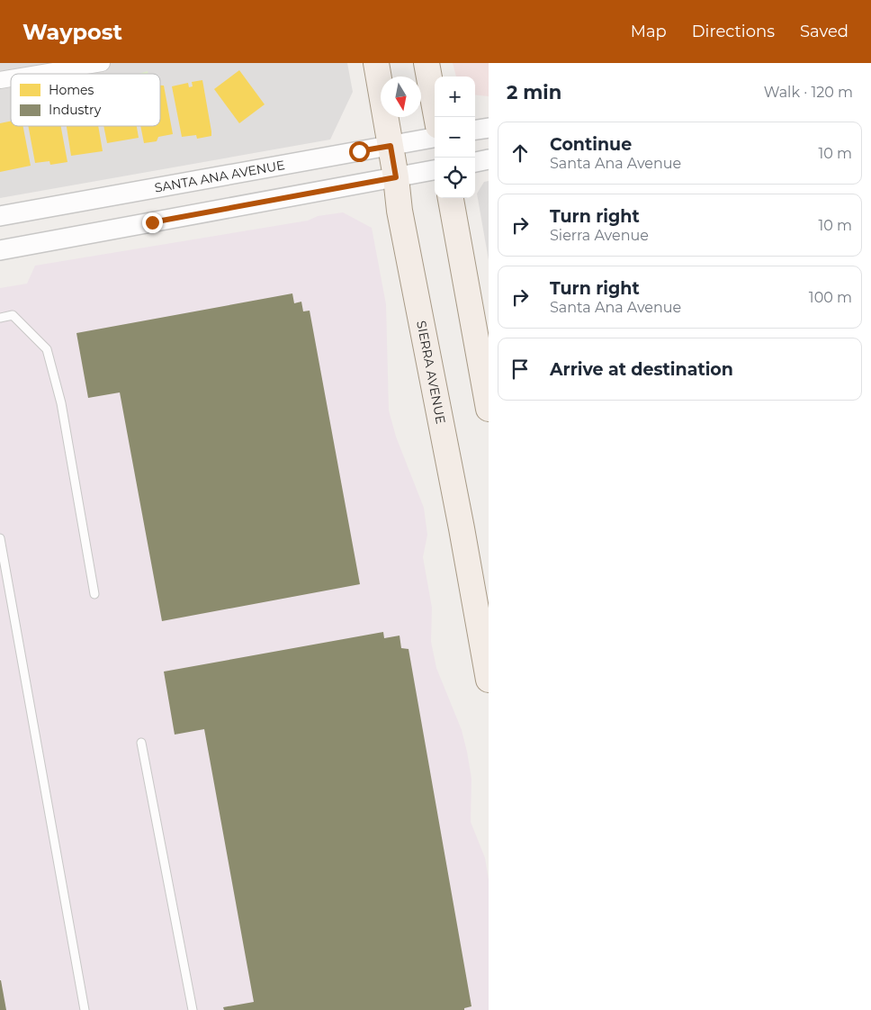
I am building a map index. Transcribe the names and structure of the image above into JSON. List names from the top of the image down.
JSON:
{
  "streets": {
    "main road": ["SIERRA AVENUE"],
    "street": ["SANTA ANA AVENUE"]
  },
  "crossings": [
    ["SANTA ANA AVENUE", "SIERRA AVENUE"]
  ],
  "legend": ["Homes", "Industry"],
  "north": "bottom",
  "page": {
    "header": "Waypost",
    "nav": ["Map", "Directions", "Saved"],
    "heading": ["2 min", "Walk · 120 m"],
    "map_buttons": ["+", "−"],
    "list": [
      ["Continue", "Santa Ana Avenue", "10 m"],
      ["Turn right", "Sierra Avenue", "10 m"],
      ["Turn right", "Santa Ana Avenue", "100 m"],
      "Arrive at destination"
    ]
  }
}
